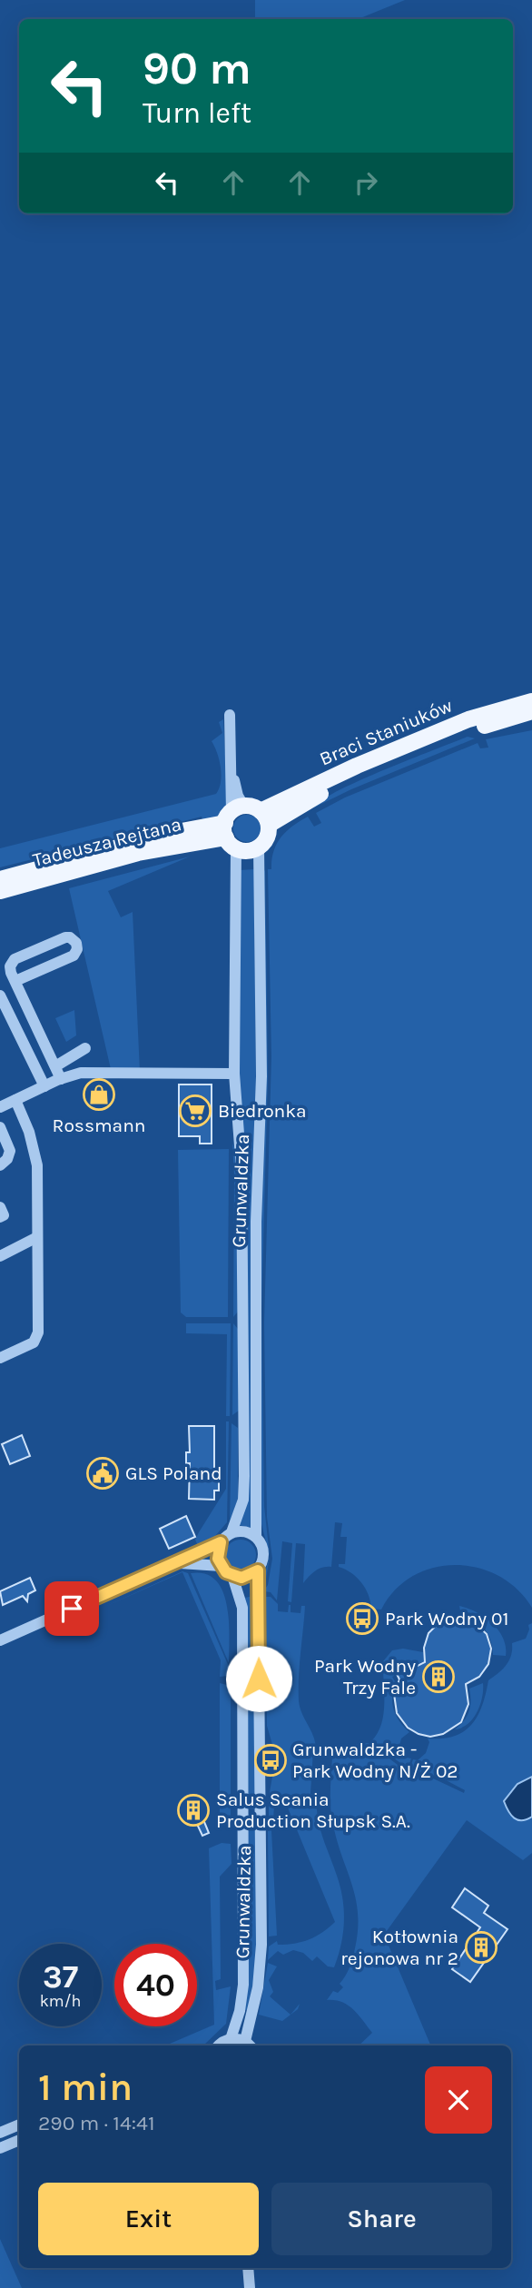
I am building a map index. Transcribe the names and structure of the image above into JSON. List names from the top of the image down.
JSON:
{
  "streets": {
    "main road": ["Braci Staniuków", "Tadeusza Rejtana"],
    "street": ["Grunwaldzka"]
  },
  "crossings": [
    ["Tadeusza Rejtana", "Grunwaldzka"]
  ],
  "places": {
    "shop": ["Rossmann"],
    "supermarket": ["Biedronka"],
    "public building": ["GLS Poland"],
    "bus stop": ["Park Wodny 01", "Grunwaldzka - Park Wodny N/Ż 02"],
    "building": ["Park Wodny Trzy Fale", "Salus Scania Production Słupsk S.A.", "Kotłownia rejonowa nr 2"]
  },
  "page": {
    "turn": ["90 m", "Turn left"],
    "speed": "37 km/h",
    "limit": "40",
    "heading": ["1 min", "290 m · 14:41"],
    "buttons": ["Exit", "Share"]
  }
}
